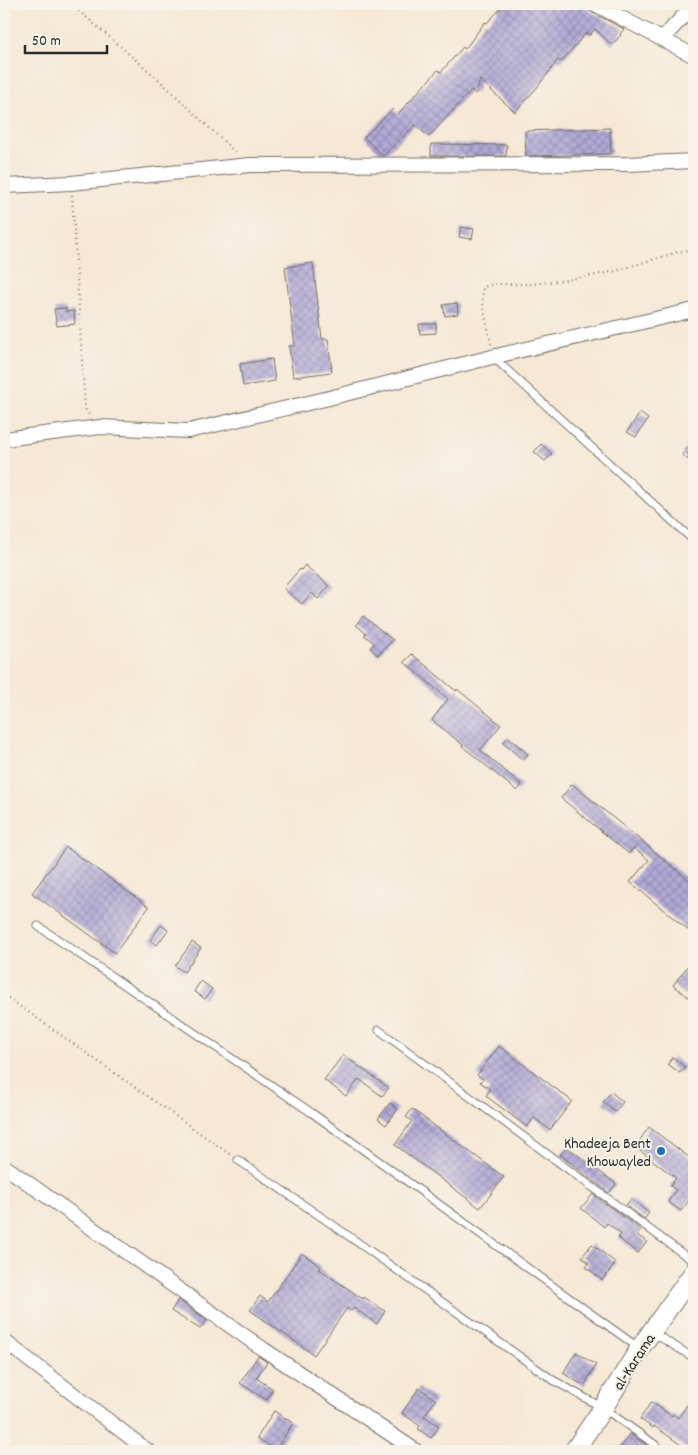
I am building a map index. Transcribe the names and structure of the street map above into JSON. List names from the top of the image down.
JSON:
{
  "streets": {
    "main road": ["al-Karama"]
  },
  "places": ["Khadeeja Bent Khowayled"],
  "scale_bar": "50 m"
}
